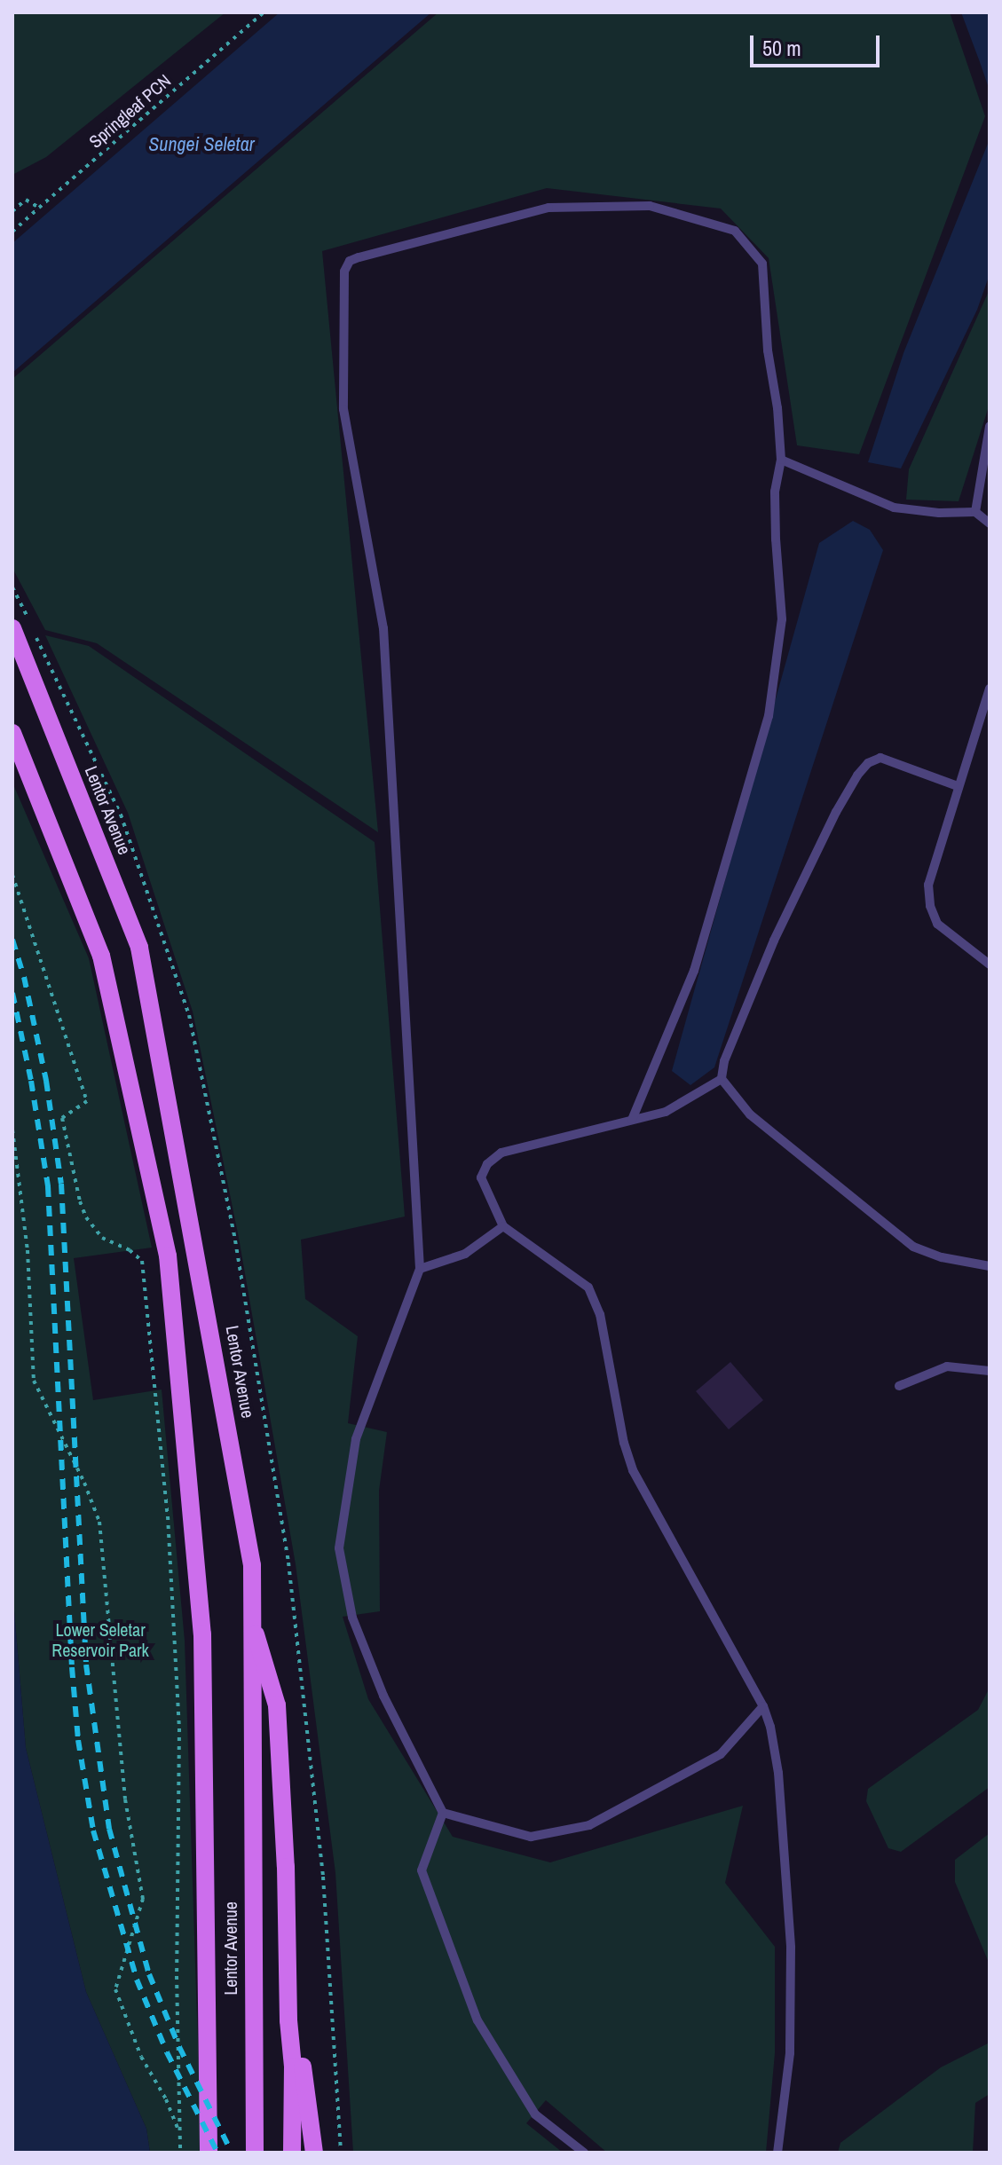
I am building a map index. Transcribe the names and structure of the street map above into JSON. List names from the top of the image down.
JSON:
{
  "streets": {
    "main road": ["Lentor Avenue"],
    "path": ["Springleaf PCN"]
  },
  "water": ["Sungei Seletar"],
  "parks": ["Lower Seletar Reservoir Park"],
  "scale_bar": "50 m"
}
